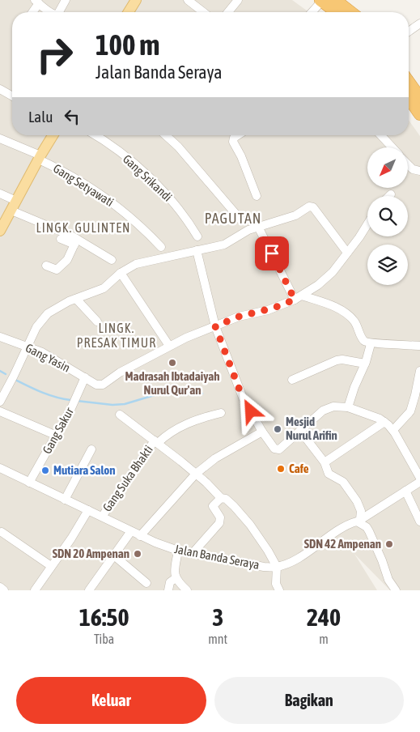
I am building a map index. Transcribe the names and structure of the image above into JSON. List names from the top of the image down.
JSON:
{
  "streets": {
    "street": [
      "Gang Srikandi",
      "Gang Setyawati",
      "Gang Yasin",
      "Gang Sakur",
      "Gang Suka Bhakti",
      "Jalan Banda Seraya"
    ]
  },
  "crossings": [
    ["Gang Yasin", "Gang Sakur"],
    ["Gang Sakur", "Jalan Banda Seraya"],
    ["Gang Suka Bhakti", "Jalan Banda Seraya"]
  ],
  "districts": ["PAGUTAN", "LINGK. GULINTEN", "LINGK. PRESAK TIMUR"],
  "places": [
    "Madrasah Ibtadaiyah Nurul Qur'an",
    "Mesjid Nurul Arifin",
    "Cafe",
    "Mutiara Salon",
    "SDN 42 Ampenan",
    "SDN 20 Ampenan"
  ],
  "north": "bottom left",
  "page": {
    "turn": ["100 m", "Jalan Banda Seraya"],
    "then": "Lalu",
    "eta": [
      "16:50",
      "Tiba",
      "3",
      "mnt",
      "240",
      "m"
    ],
    "buttons": ["Keluar", "Bagikan"]
  }
}
